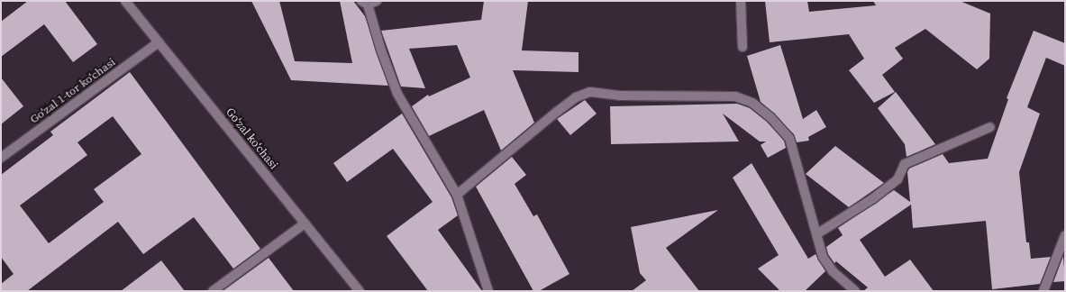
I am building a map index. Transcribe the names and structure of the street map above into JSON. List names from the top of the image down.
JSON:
{
  "streets": {
    "street": ["Goʻzal 1-tor koʻchasi", "Goʻzal koʻchasi"]
  },
  "crossings": [
    ["Goʻzal 1-tor koʻchasi", "Goʻzal koʻchasi"]
  ]
}
